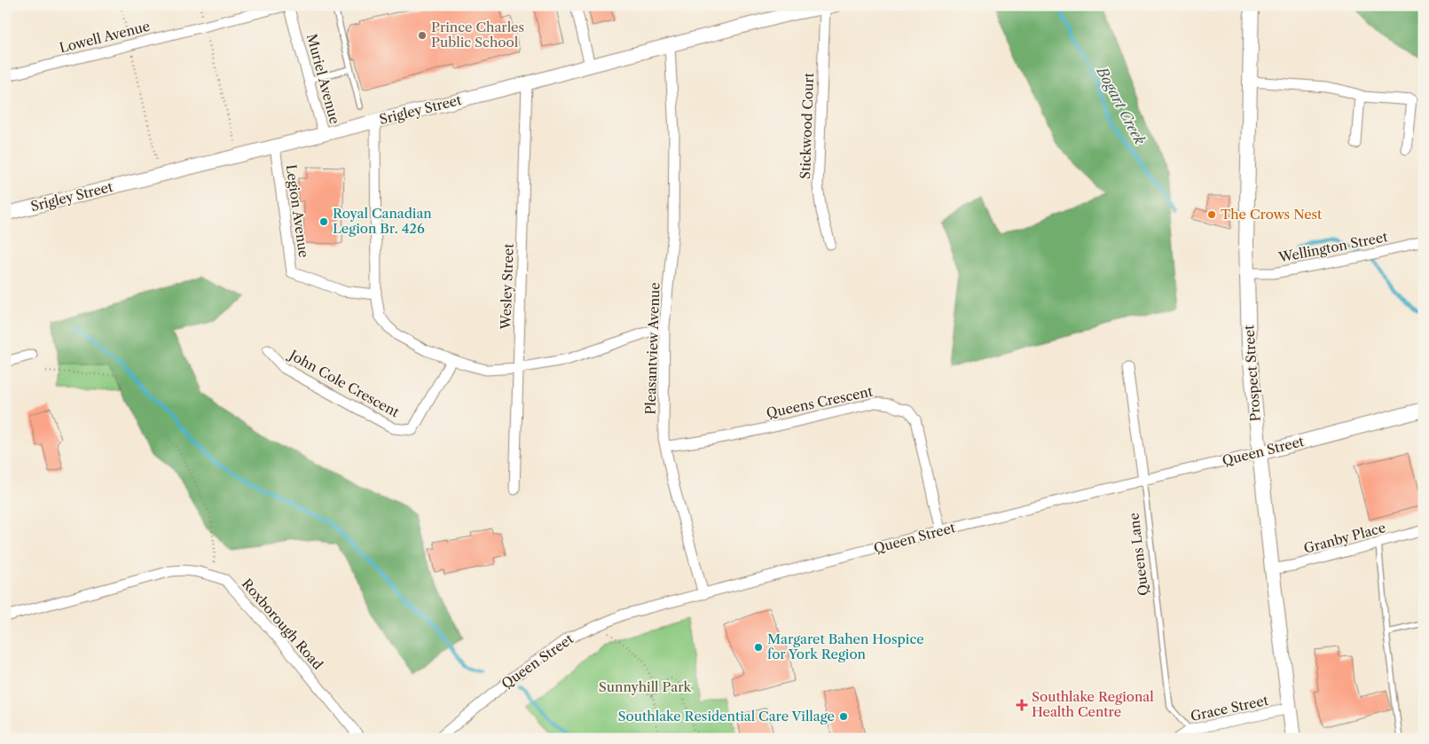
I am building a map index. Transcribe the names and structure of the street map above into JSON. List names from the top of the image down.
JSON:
{
  "streets": {
    "main road": ["Prospect Street", "Queen Street"],
    "street": [
      "Lowell Avenue",
      "Muriel Avenue",
      "Srigley Street",
      "Stickwood Court",
      "Legion Avenue",
      "Wellington Street",
      "Wesley Street",
      "Pleasantview Avenue",
      "John Cole Crescent",
      "Queens Crescent",
      "Granby Place",
      "Queens Lane",
      "Roxborough Road",
      "Grace Street"
    ]
  },
  "crossings": [
    ["Lowell Avenue", "Muriel Avenue"],
    ["Muriel Avenue", "Srigley Street"],
    ["Srigley Street", "Stickwood Court"],
    ["Srigley Street", "Legion Avenue"],
    ["Srigley Street", "Wesley Street"],
    ["Srigley Street", "Pleasantview Avenue"],
    ["Wellington Street", "Prospect Street"],
    ["Pleasantview Avenue", "Queens Crescent"],
    ["Pleasantview Avenue", "Queen Street"],
    ["Prospect Street", "Queen Street"],
    ["Prospect Street", "Granby Place"],
    ["Prospect Street", "Grace Street"],
    ["Queens Crescent", "Queen Street"],
    ["Queen Street", "Queens Lane"],
    ["Queens Lane", "Grace Street"]
  ],
  "water": ["Bogart Creek"],
  "parks": ["Sunnyhill Park"],
  "places": {
    "other": [
      "Prince Charles Public School",
      "The Crows Nest",
      "Royal Canadian Legion Br. 426",
      "Margaret Bahen Hospice for York Region",
      "Southlake Residential Care Village"
    ],
    "health": ["Southlake Regional Health Centre"]
  }
}
